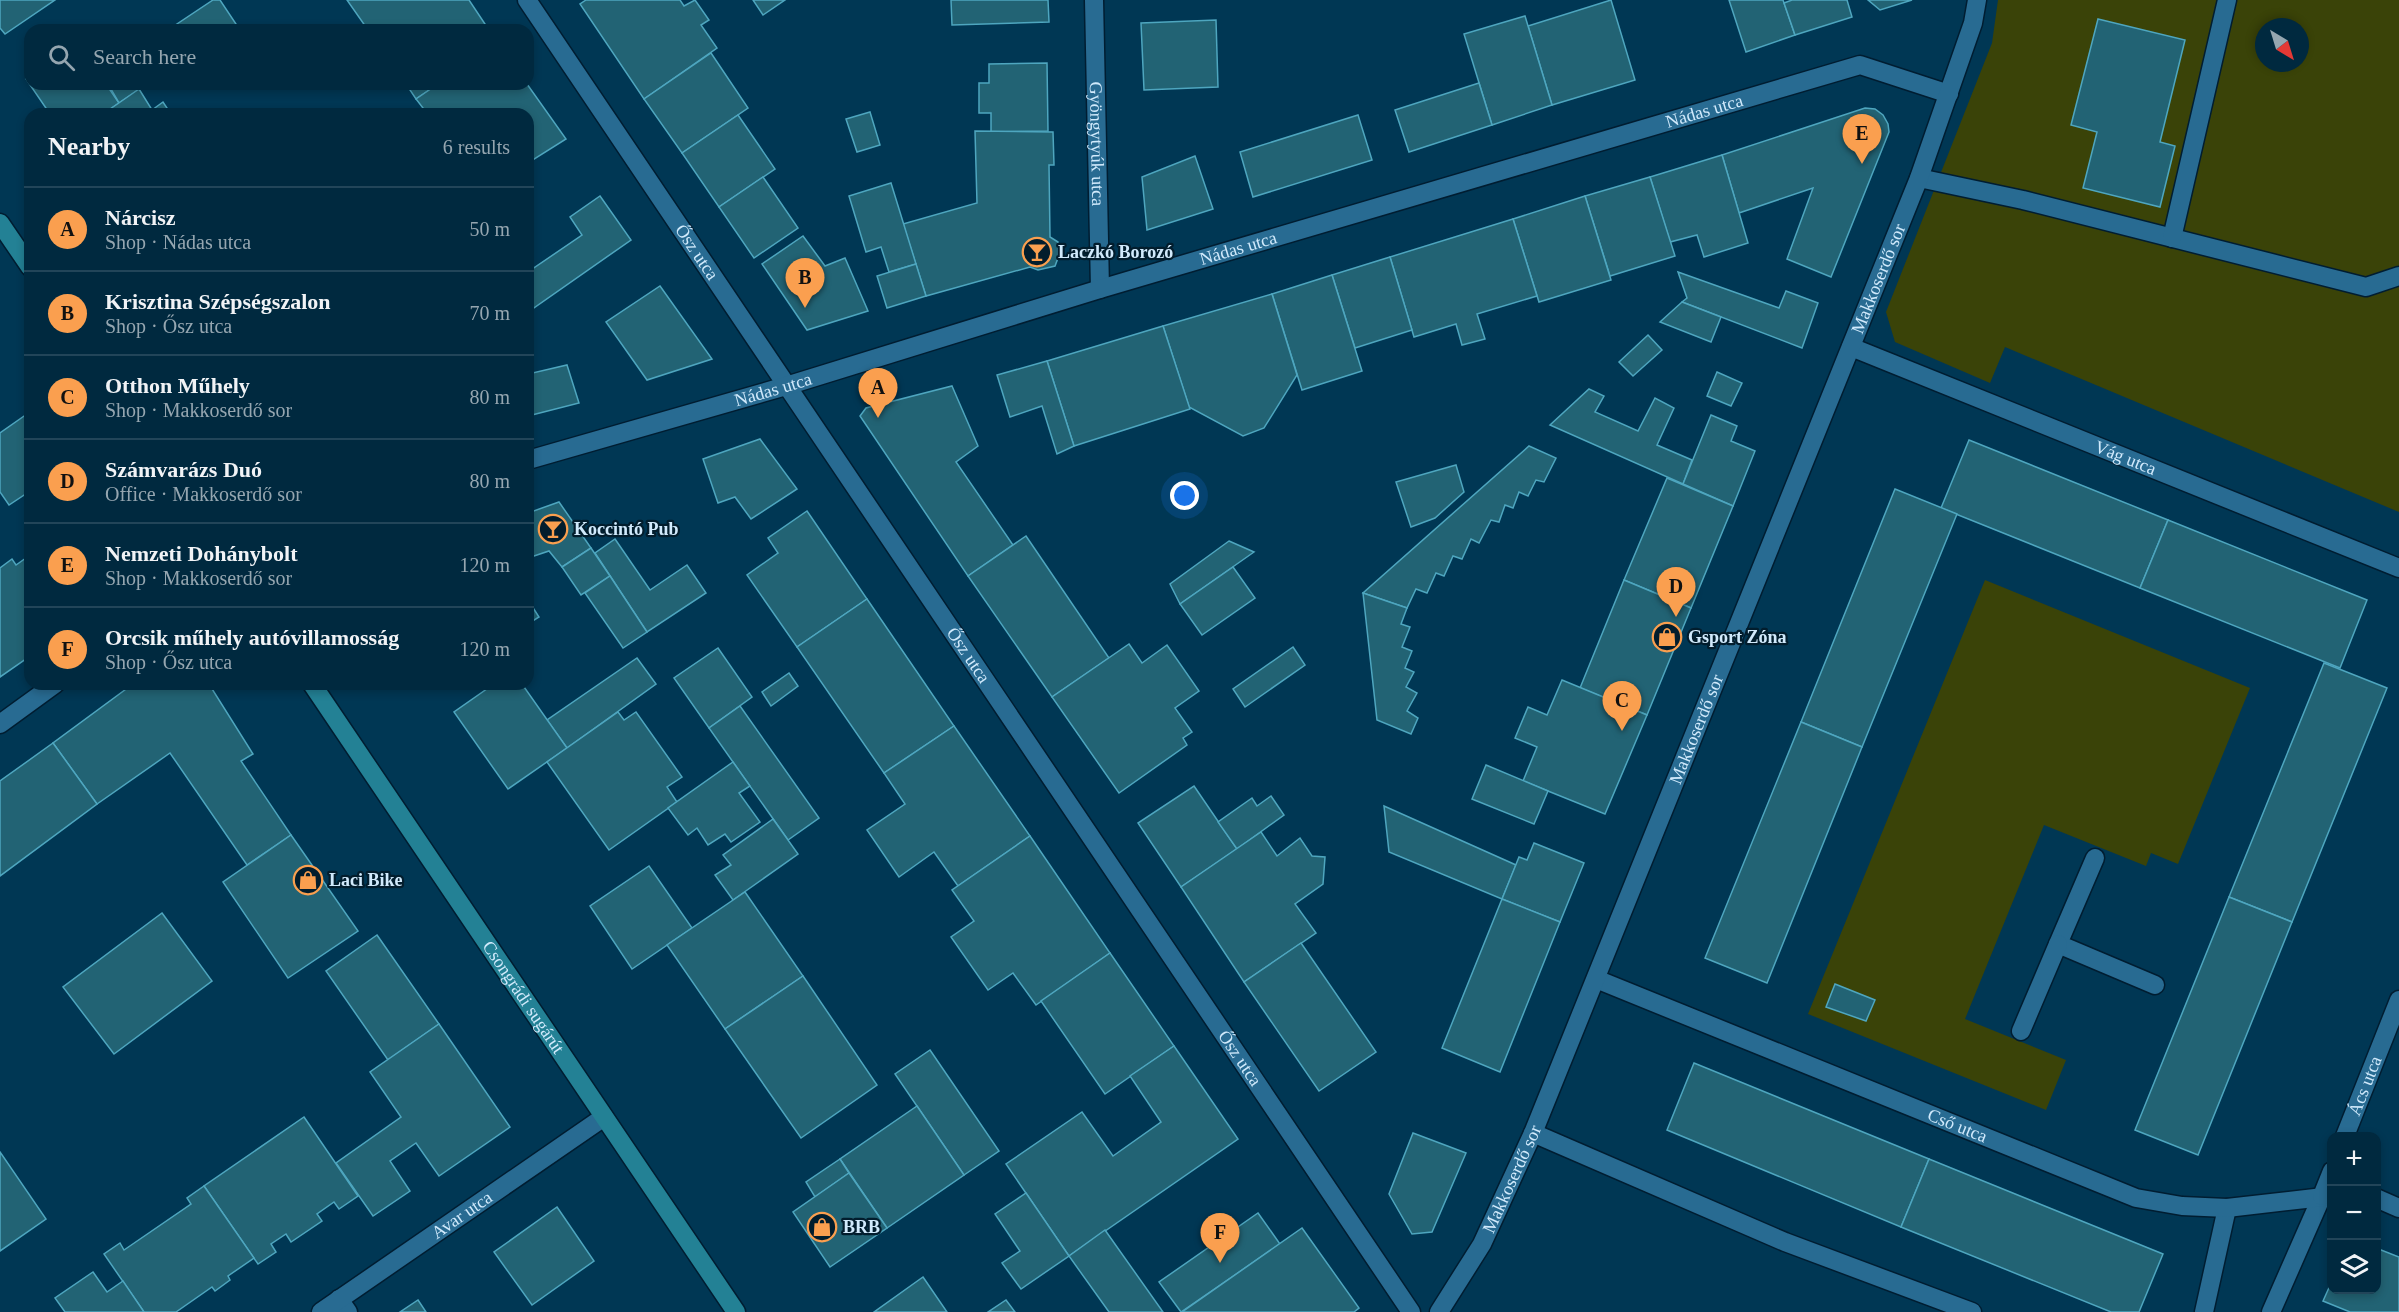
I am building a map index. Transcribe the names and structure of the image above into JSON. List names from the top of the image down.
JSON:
{
  "streets": {
    "main road": ["Csongrádi sugárút"],
    "street": [
      "Nádas utca",
      "Gyöngytyúk utca",
      "Ősz utca",
      "Makkoserdő sor",
      "Vág utca",
      "Ács utca",
      "Cső utca",
      "Avar utca"
    ]
  },
  "crossings": [
    ["Nádas utca", "Gyöngytyúk utca"],
    ["Nádas utca", "Ősz utca"],
    ["Nádas utca", "Makkoserdő sor"],
    ["Makkoserdő sor", "Vág utca"],
    ["Makkoserdő sor", "Cső utca"],
    ["Csongrádi sugárút", "Avar utca"]
  ],
  "places": {
    "bar": ["Laczkó Borozó", "Koccintó Pub"],
    "shop": ["Gsport Zóna", "Laci Bike", "BRB"]
  },
  "north": "bottom right",
  "page": {
    "search": "Search here",
    "heading": ["Nearby", "6 results"],
    "pins": [
      "E",
      "B",
      "A",
      "D",
      "C",
      "F"
    ],
    "list": [
      {
        "mark": "A",
        "name": "Nárcisz",
        "note": "Shop · Nádas utca",
        "value": "50 m"
      },
      {
        "mark": "B",
        "name": "Krisztina Szépségszalon",
        "note": "Shop · Ősz utca",
        "value": "70 m"
      },
      {
        "mark": "C",
        "name": "Otthon Műhely",
        "note": "Shop · Makkoserdő sor",
        "value": "80 m"
      },
      {
        "mark": "D",
        "name": "Számvarázs Duó",
        "note": "Office · Makkoserdő sor",
        "value": "80 m"
      },
      {
        "mark": "E",
        "name": "Nemzeti Dohánybolt",
        "note": "Shop · Makkoserdő sor",
        "value": "120 m"
      },
      {
        "mark": "F",
        "name": "Orcsik műhely autóvillamosság",
        "note": "Shop · Ősz utca",
        "value": "120 m"
      }
    ],
    "map_buttons": ["+", "−"]
  }
}
